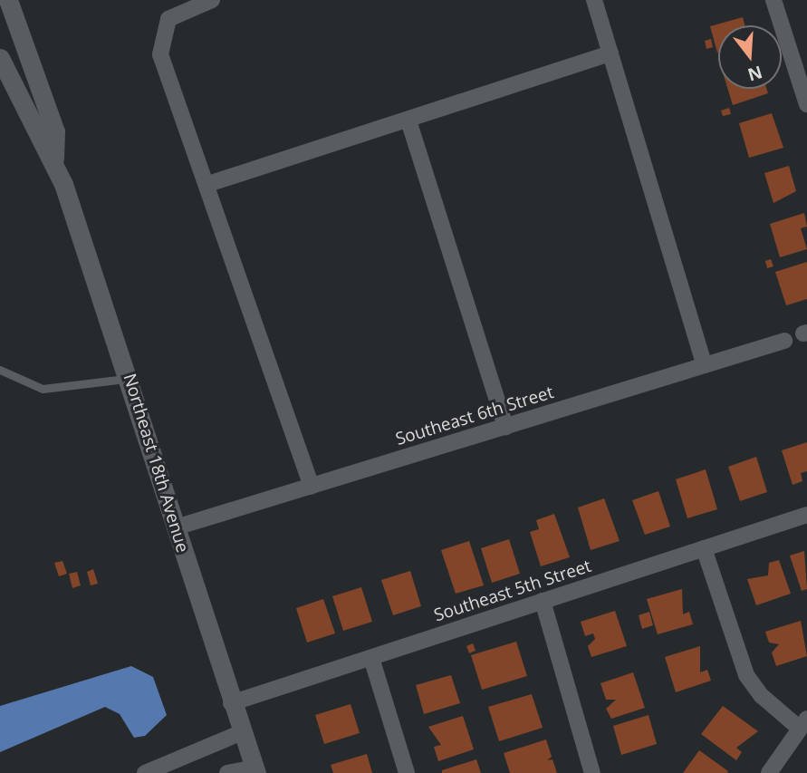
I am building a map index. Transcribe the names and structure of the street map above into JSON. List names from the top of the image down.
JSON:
{
  "streets": {
    "street": ["Southeast 6th Street", "Northeast 18th Avenue", "Southeast 5th Street"]
  },
  "crossings": [
    ["Southeast 6th Street", "Northeast 18th Avenue"],
    ["Northeast 18th Avenue", "Southeast 5th Street"]
  ],
  "north": "bottom"
}
